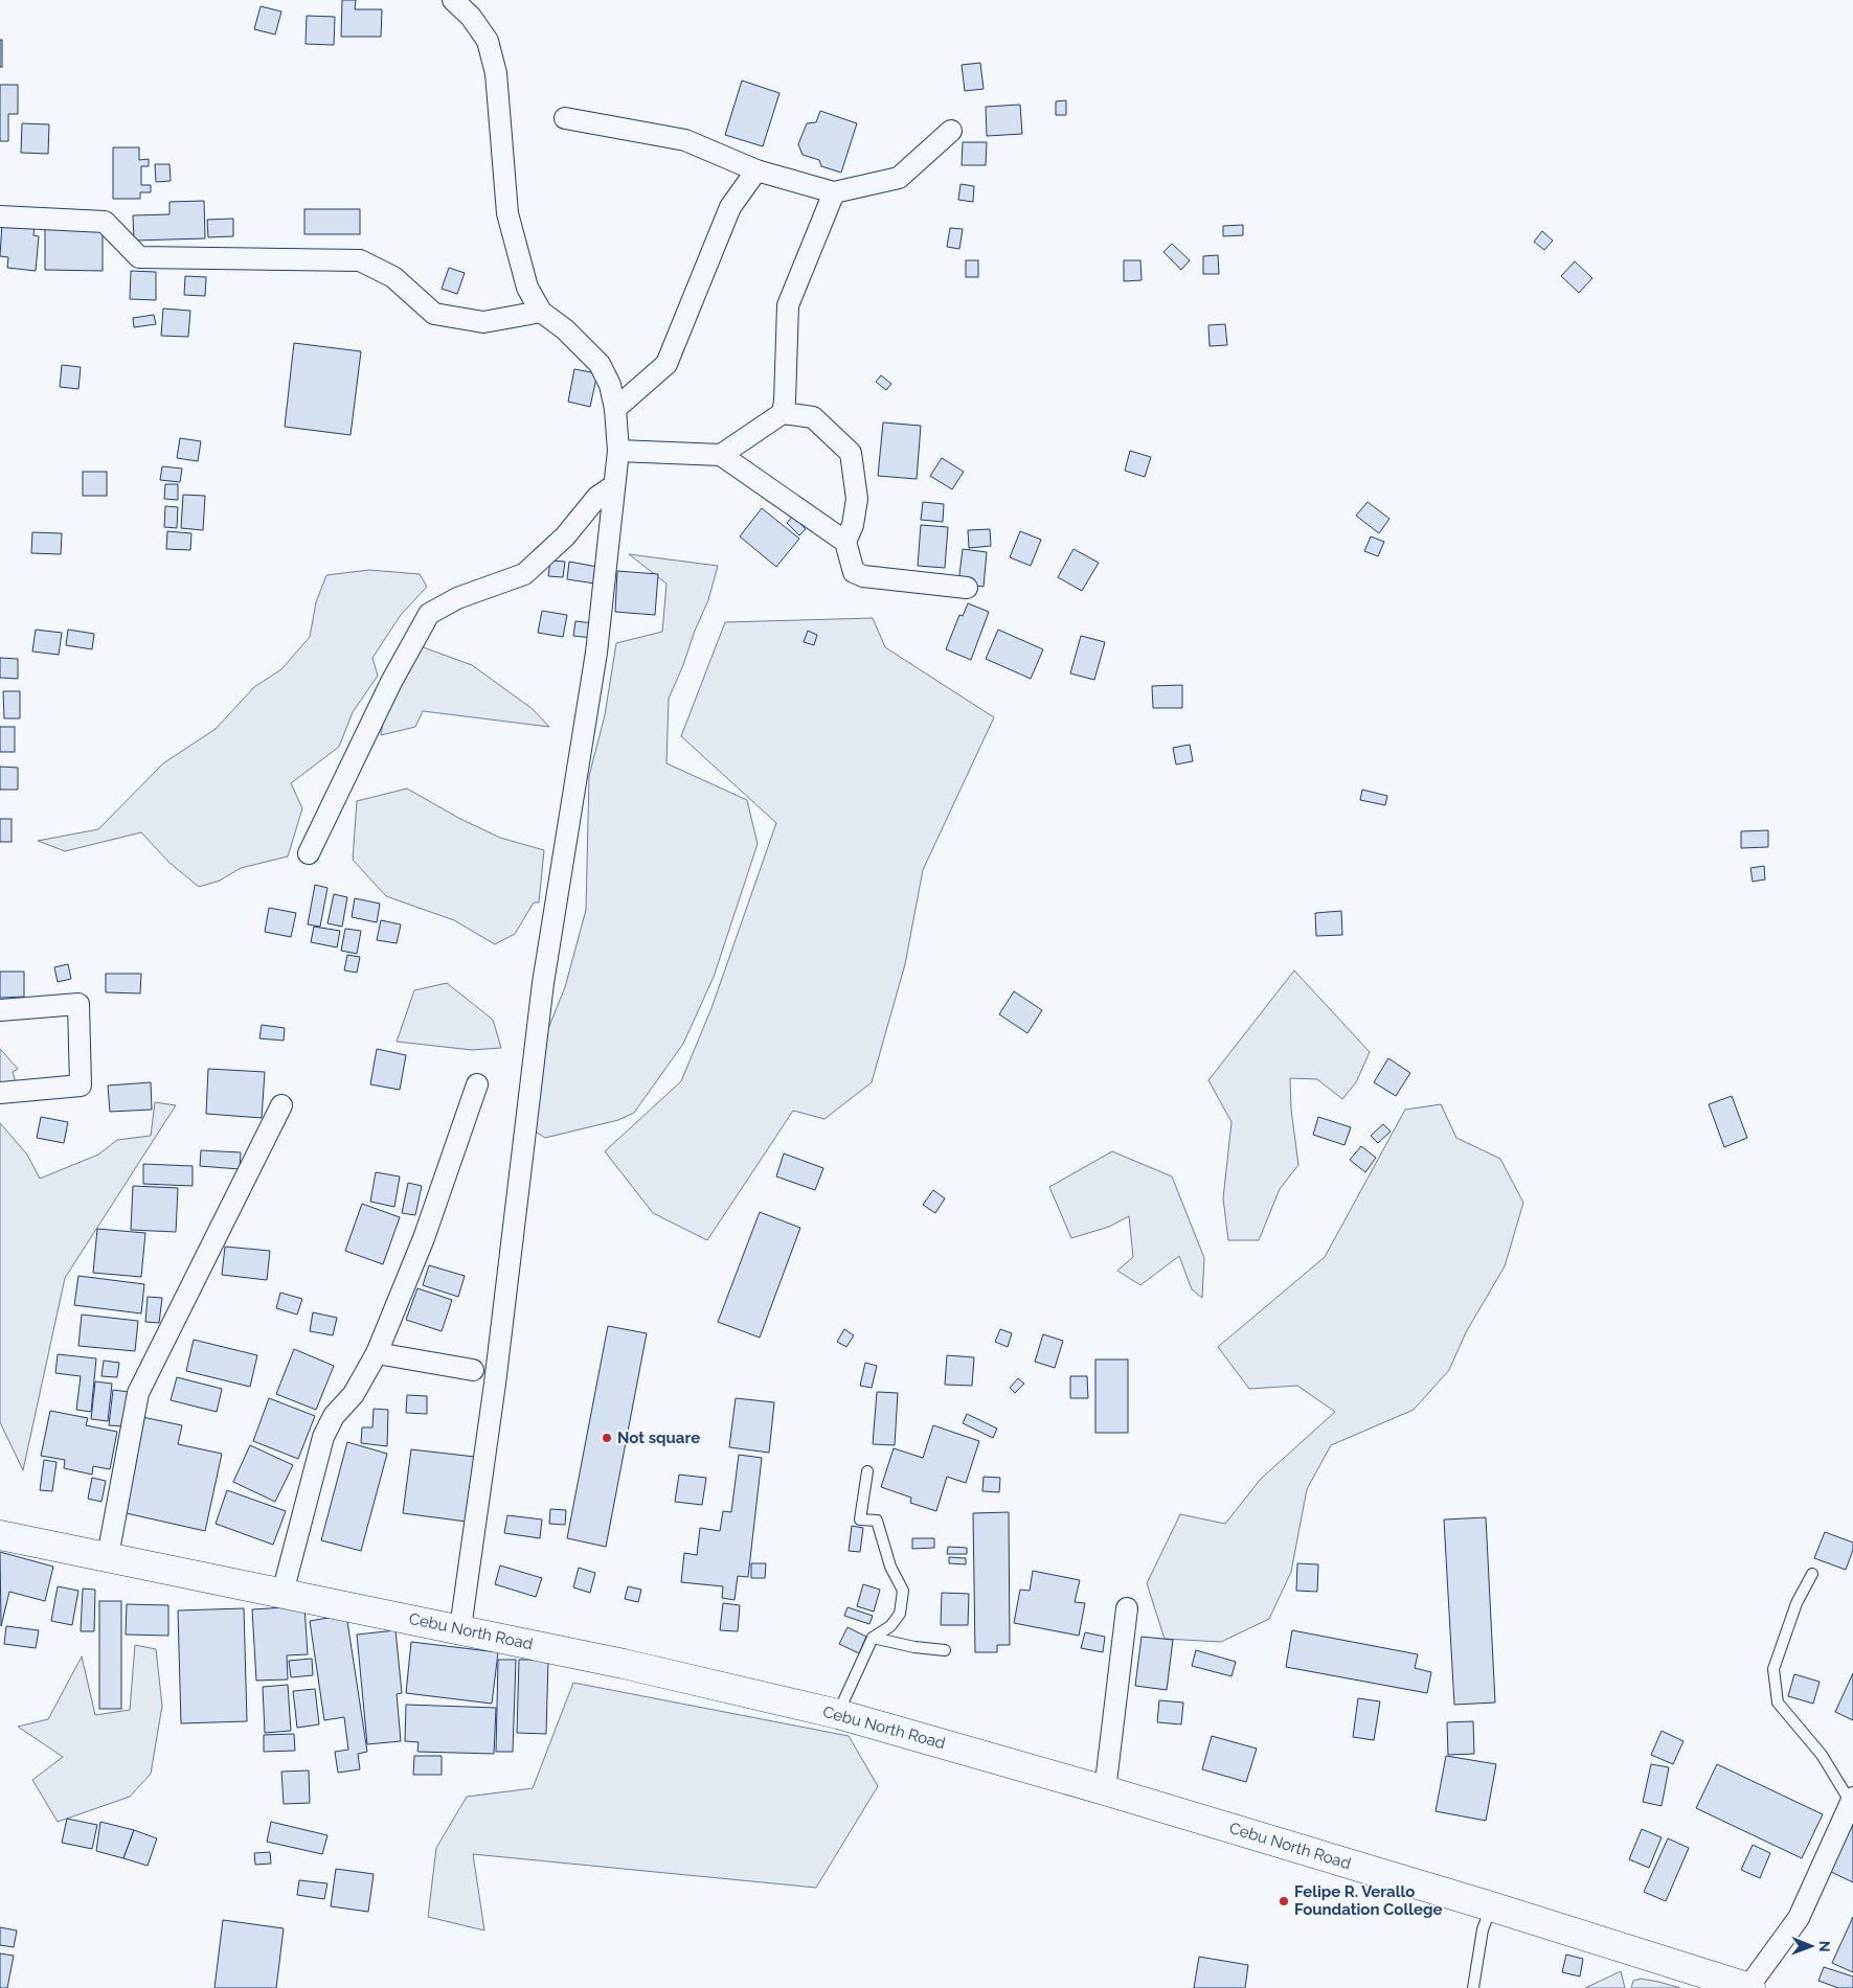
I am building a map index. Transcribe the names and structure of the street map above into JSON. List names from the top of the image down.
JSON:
{
  "streets": {
    "highway": ["Cebu North Road"]
  },
  "places": ["Not square", "Felipe R. Verallo Foundation College"],
  "north": "right"
}
